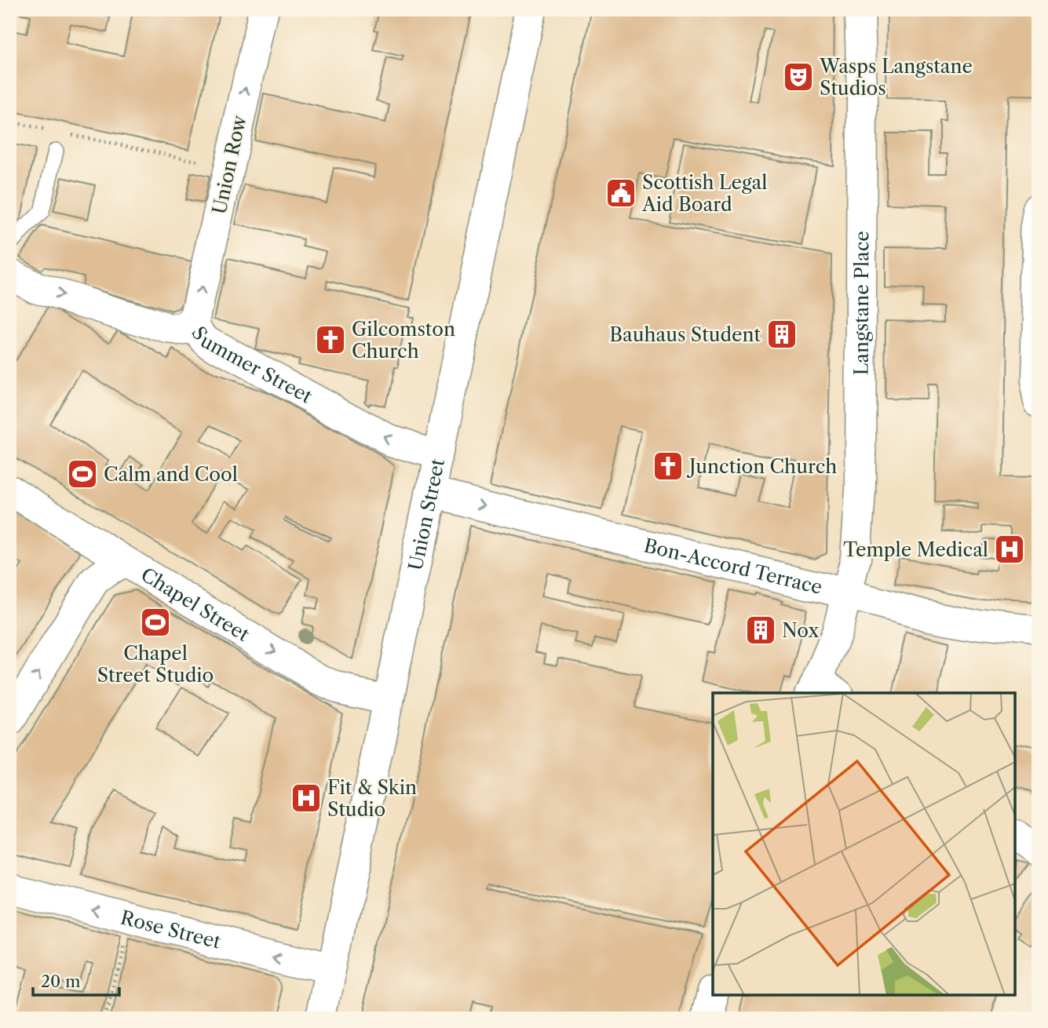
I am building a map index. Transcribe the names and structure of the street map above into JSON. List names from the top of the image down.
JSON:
{
  "streets": {
    "street": [
      "Union Row",
      "Langstane Place",
      "Summer Street",
      "Union Street",
      "Bon-Accord Terrace",
      "Chapel Street",
      "Rose Street"
    ]
  },
  "crossings": [
    ["Union Row", "Summer Street"],
    ["Langstane Place", "Bon-Accord Terrace"],
    ["Summer Street", "Union Street"],
    ["Union Street", "Bon-Accord Terrace"],
    ["Union Street", "Chapel Street"],
    ["Union Street", "Rose Street"]
  ],
  "one_way": [
    "Union Row",
    "Bon-Accord Terrace",
    "Chapel Street",
    "Rose Street"
  ],
  "places": {
    "theatre": ["Wasps Langstane Studios"],
    "public building": ["Scottish Legal Aid Board"],
    "building": ["Bauhaus Student", "Nox"],
    "church": ["Gilcomston Church", "Junction Church"],
    "sports": ["Calm and Cool", "Chapel Street Studio"],
    "hospital": ["Temple Medical", "Fit & Skin Studio"]
  },
  "scale_bar": "20 m"
}
